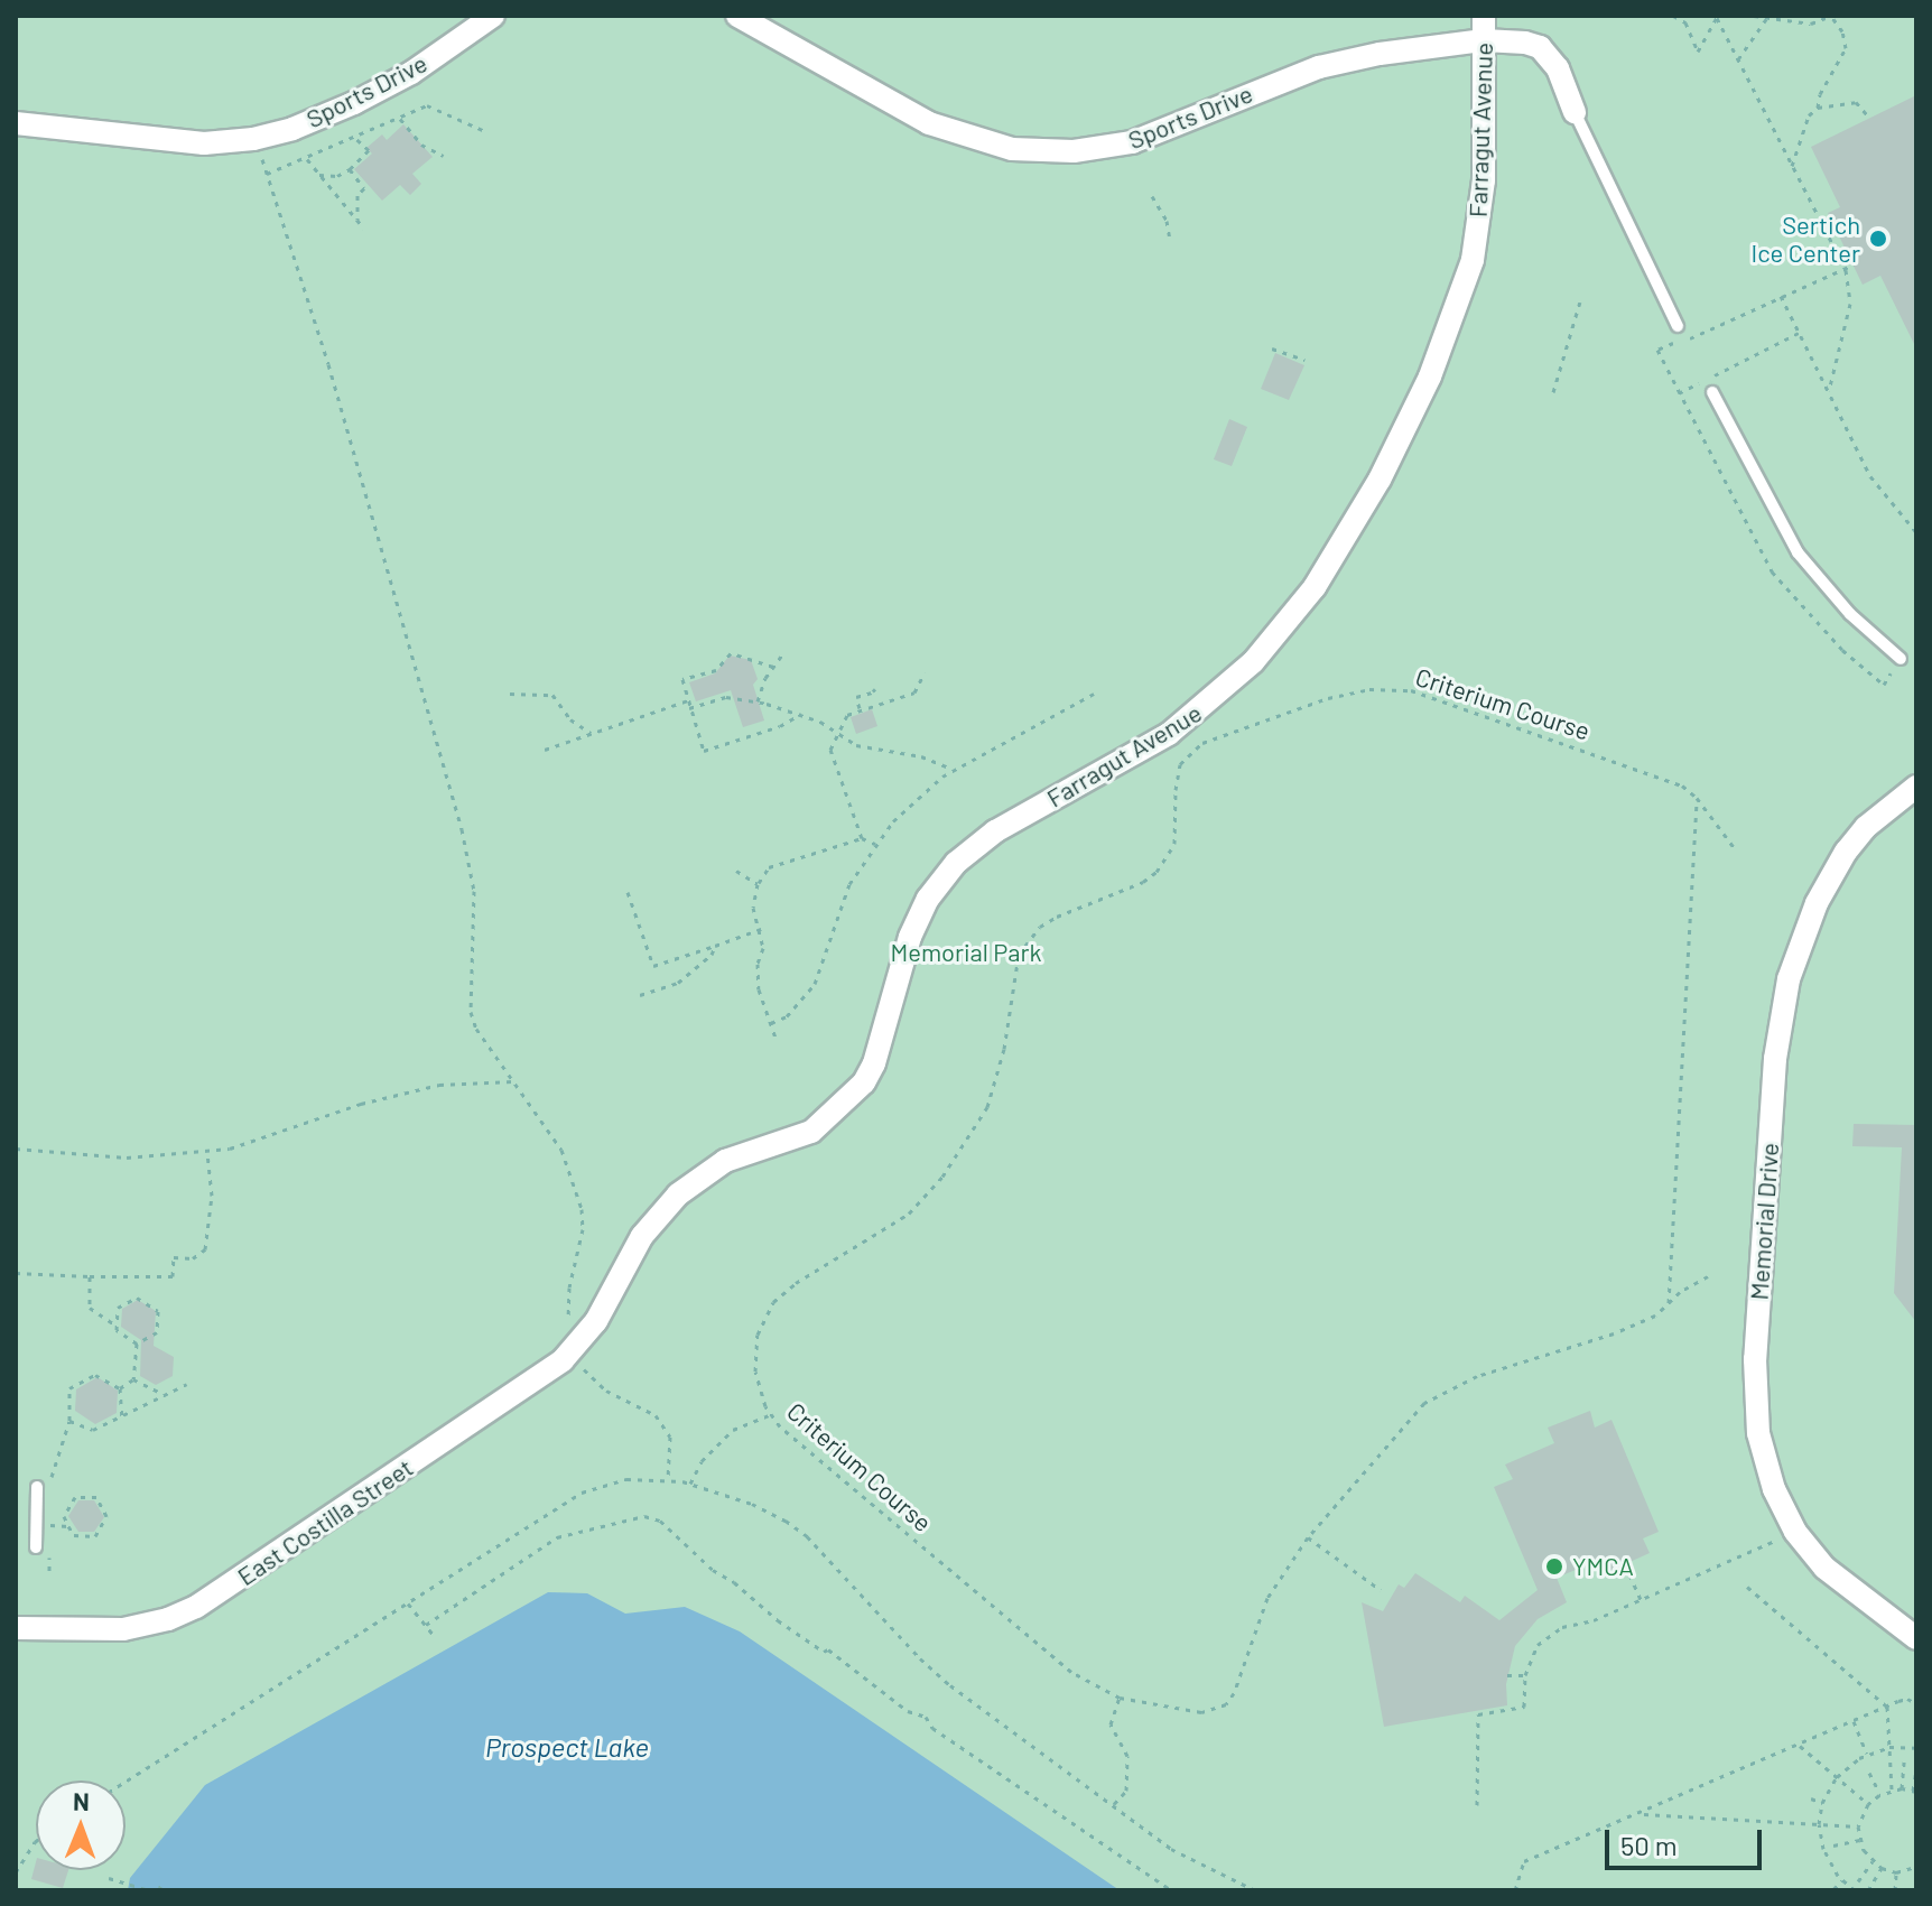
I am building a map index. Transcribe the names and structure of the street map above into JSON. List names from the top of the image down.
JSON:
{
  "streets": {
    "street": [
      "Sports Drive",
      "Farragut Avenue",
      "Memorial Drive",
      "East Costilla Street"
    ],
    "path": ["Criterium Course"]
  },
  "crossings": [
    ["Sports Drive", "Farragut Avenue"],
    ["Farragut Avenue", "East Costilla Street"]
  ],
  "water": ["Prospect Lake"],
  "parks": ["Memorial Park"],
  "places": ["Sertich Ice Center", "YMCA"],
  "scale_bar": "50 m",
  "north": "top"
}
